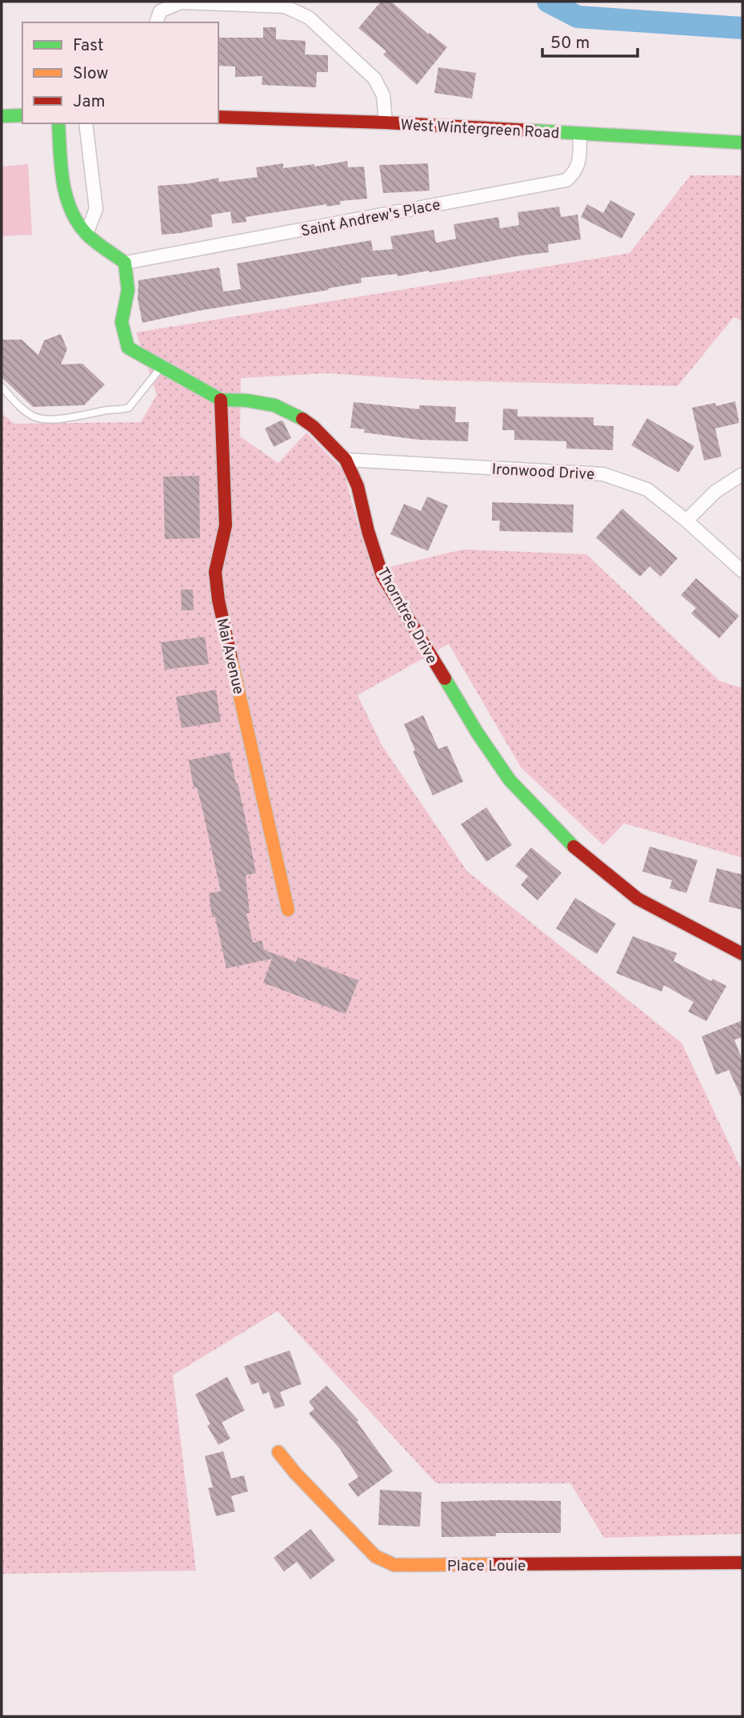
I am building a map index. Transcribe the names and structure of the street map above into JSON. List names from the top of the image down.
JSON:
{
  "streets": {
    "street": [
      "West Wintergreen Road",
      "Saint Andrew's Place",
      "Ironwood Drive",
      "Thorntree Drive",
      "Mai Avenue",
      "Place Louie"
    ]
  },
  "crossings": [
    ["West Wintergreen Road", "Saint Andrew's Place"],
    ["Saint Andrew's Place", "Thorntree Drive"],
    ["Ironwood Drive", "Thorntree Drive"],
    ["Thorntree Drive", "Mai Avenue"]
  ],
  "legend": ["Fast", "Slow", "Jam"],
  "scale_bar": "50 m"
}
